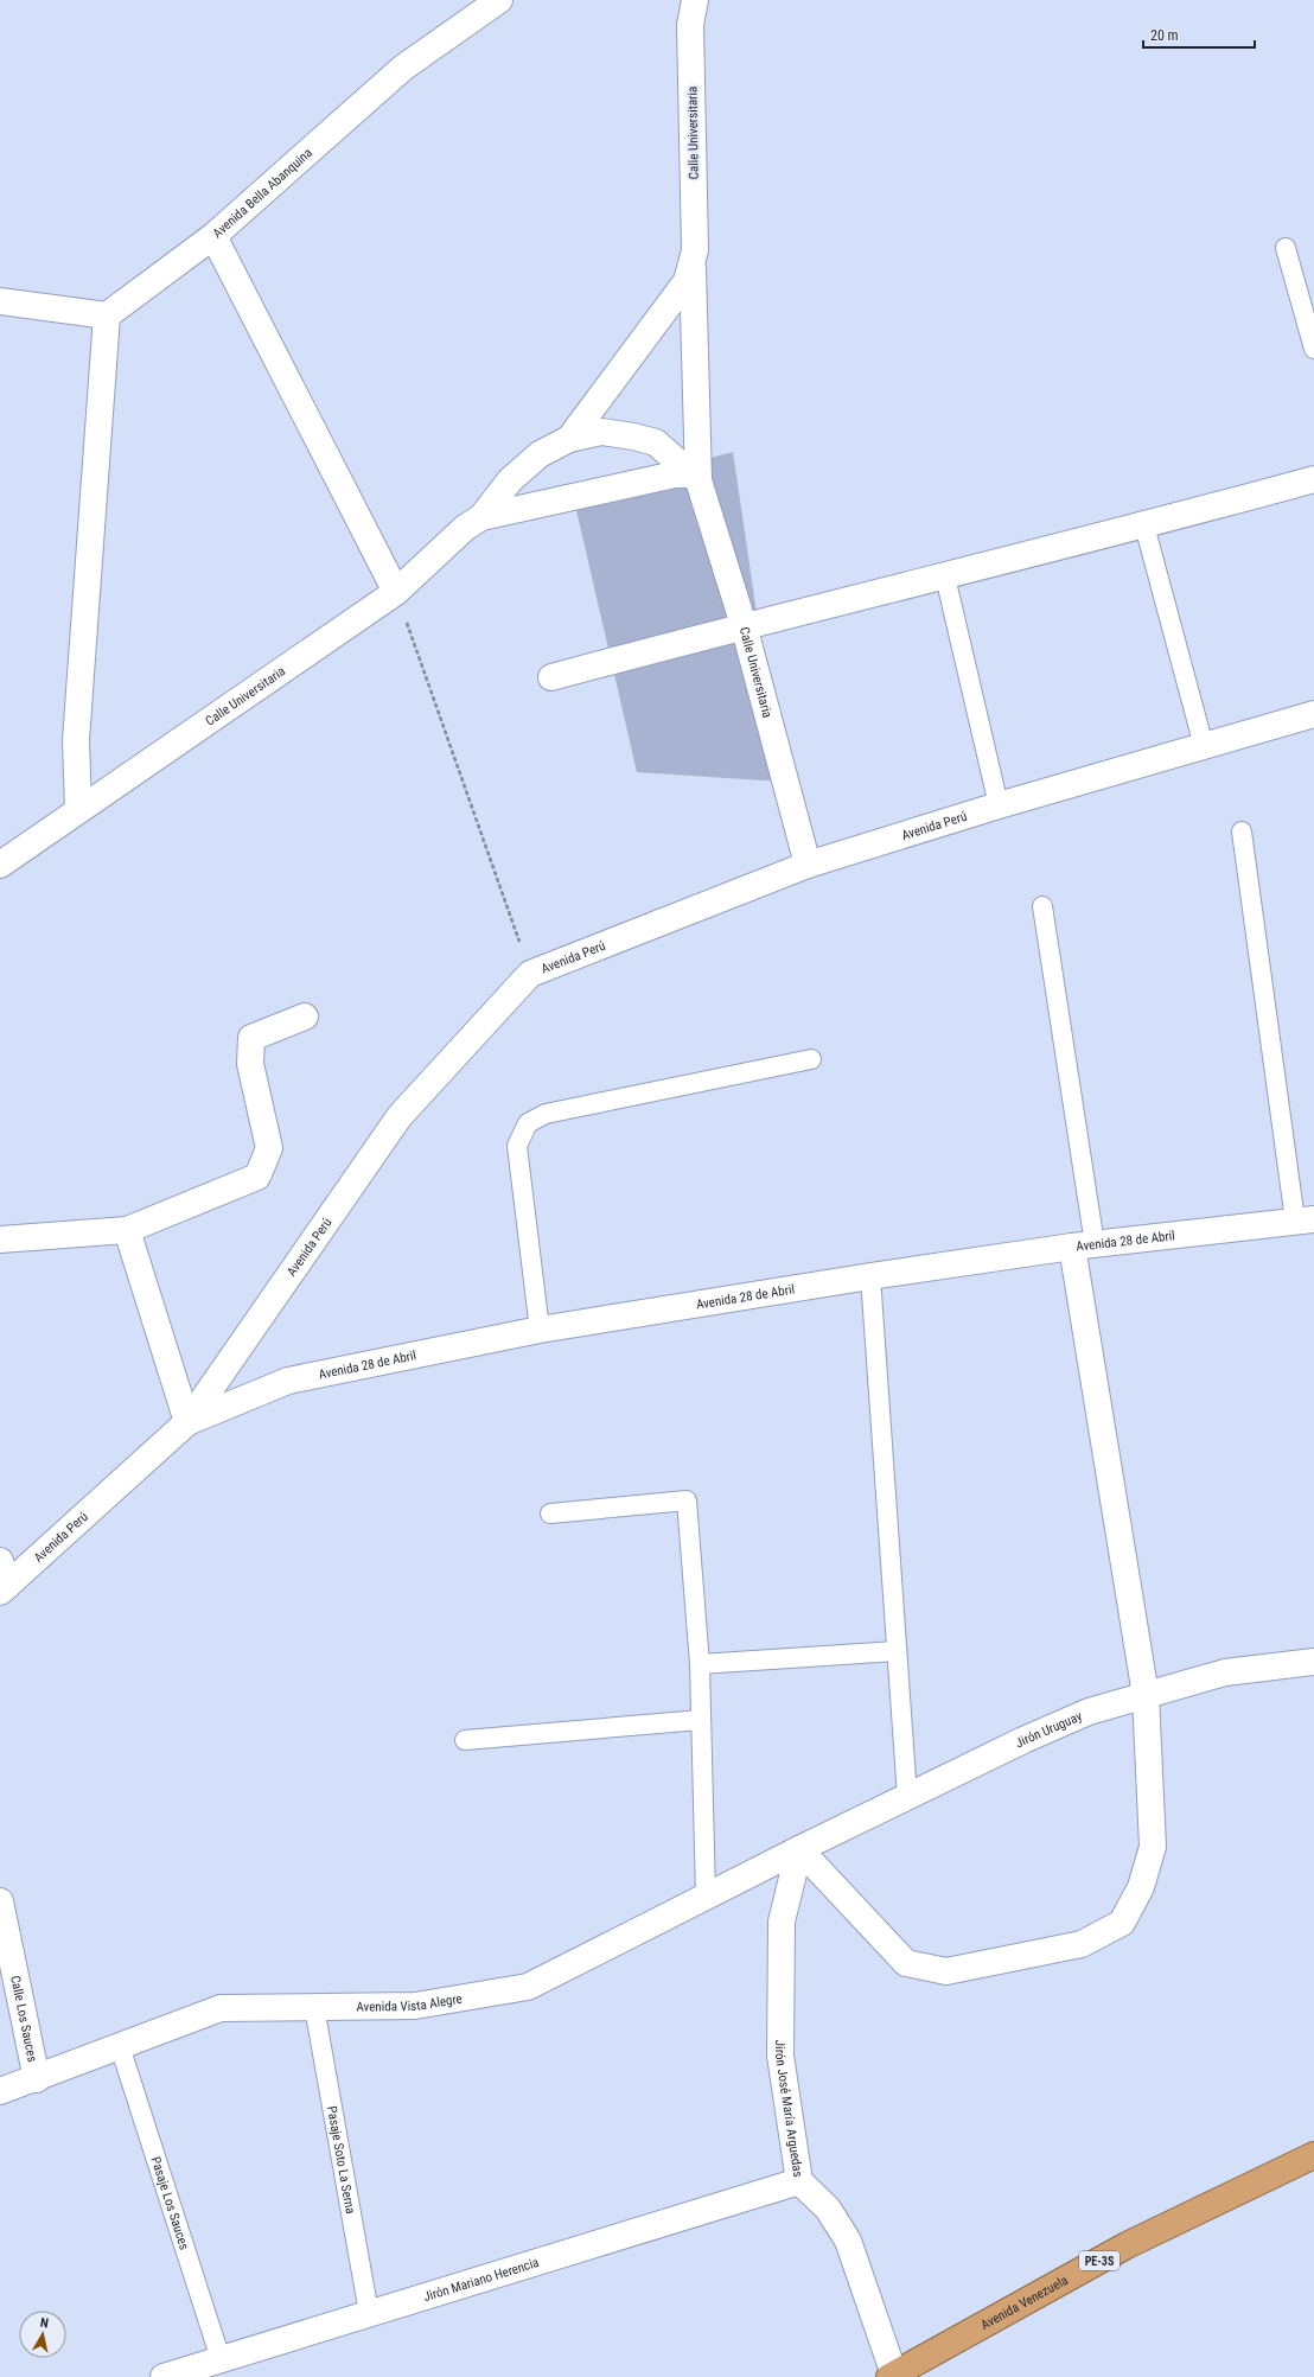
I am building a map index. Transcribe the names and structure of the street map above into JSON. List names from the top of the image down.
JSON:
{
  "streets": {
    "highway": ["PE-3S", "Avenida Venezuela"],
    "street": [
      "Calle Universitaria",
      "Avenida Bella Abanquina",
      "Avenida Perú",
      "Avenida 28 de Abril",
      "Jirón Uruguay",
      "Avenida Vista Alegre",
      "Calle Los Sauces",
      "Jirón José María Arguedas",
      "Jirón Mariano Herencia"
    ],
    "lane": ["Pasaje Soto La Serna", "Pasaje Los Sauces"]
  },
  "crossings": [
    ["Calle Universitaria", "Avenida Perú"],
    ["Avenida Perú", "Avenida 28 de Abril"],
    ["Jirón Uruguay", "Avenida Vista Alegre"],
    ["Jirón Uruguay", "Jirón José María Arguedas"],
    ["Avenida Vista Alegre", "Calle Los Sauces"],
    ["Avenida Vista Alegre", "Jirón José María Arguedas"],
    ["Avenida Vista Alegre", "Pasaje Soto La Serna"],
    ["Avenida Vista Alegre", "Pasaje Los Sauces"],
    ["Jirón José María Arguedas", "Jirón Mariano Herencia"],
    ["Jirón José María Arguedas", "Avenida Venezuela"],
    ["Pasaje Soto La Serna", "Jirón Mariano Herencia"],
    ["Pasaje Los Sauces", "Jirón Mariano Herencia"]
  ],
  "scale_bar": "20 m",
  "north": "top"
}
